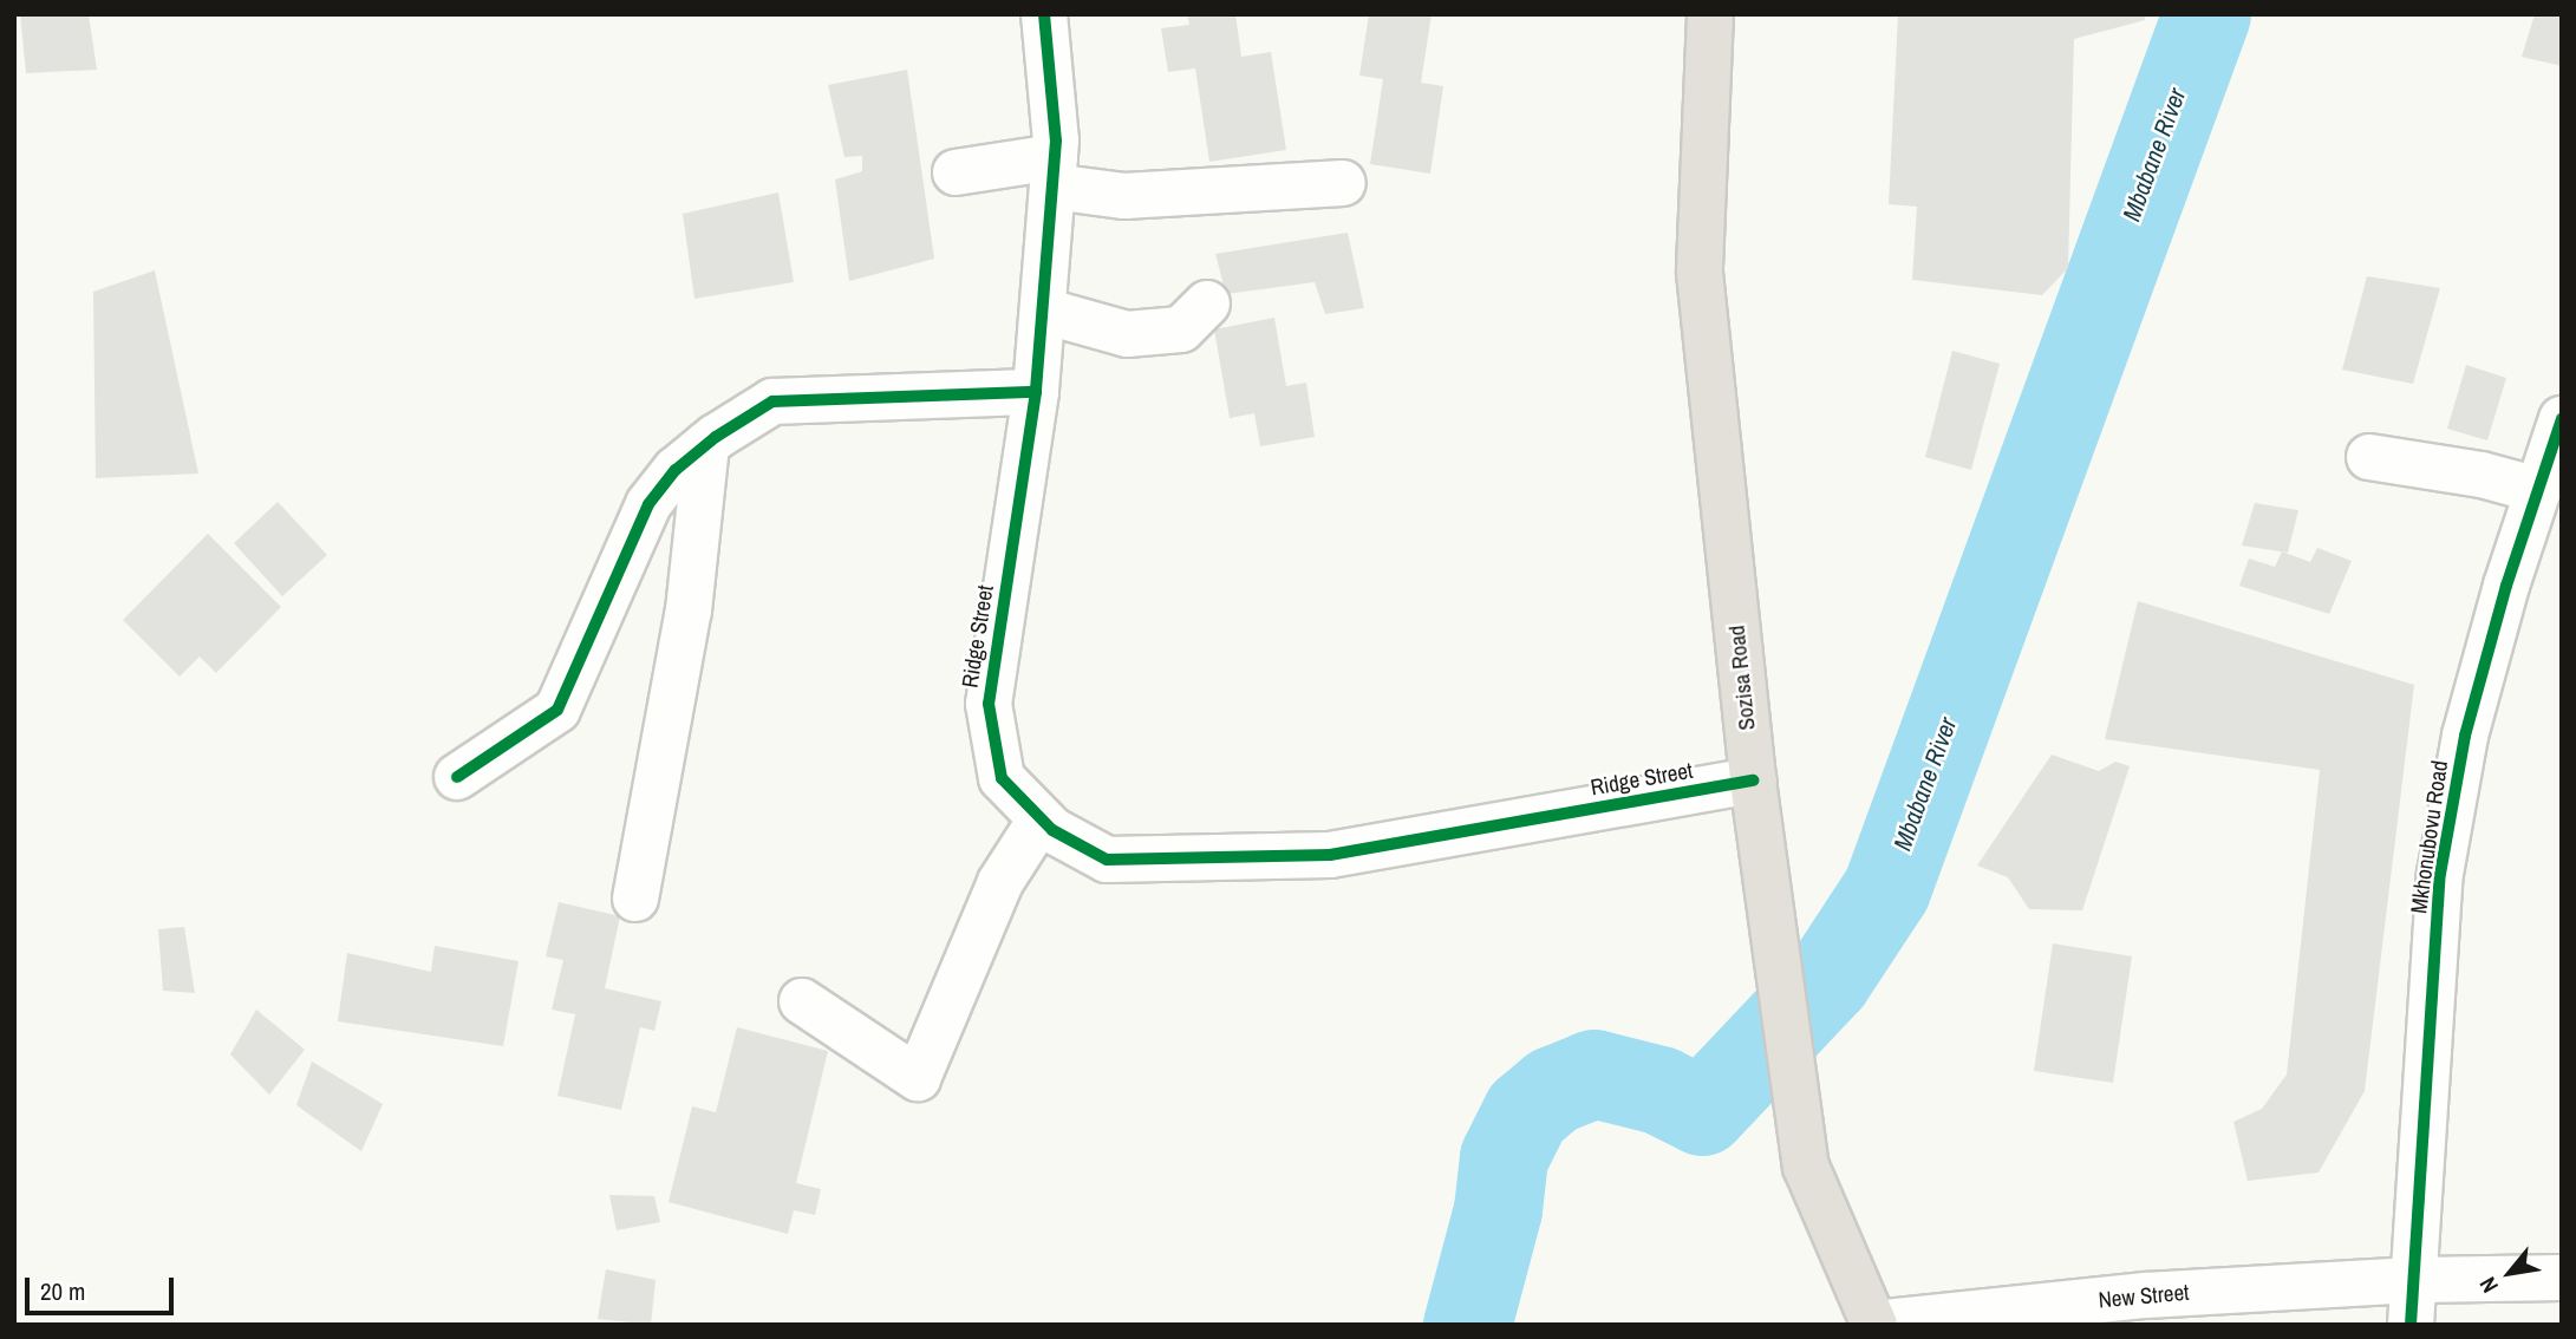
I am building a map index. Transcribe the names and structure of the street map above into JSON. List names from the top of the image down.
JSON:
{
  "streets": {
    "main road": ["Sozisa Road"],
    "street": ["Ridge Street", "Mkhonubovu Road", "New Street"]
  },
  "crossings": [
    ["Ridge Street", "Sozisa Road"],
    ["Sozisa Road", "New Street"],
    ["Mkhonubovu Road", "New Street"]
  ],
  "water": ["Mbabane River"],
  "scale_bar": "20 m",
  "north": "bottom left"
}
